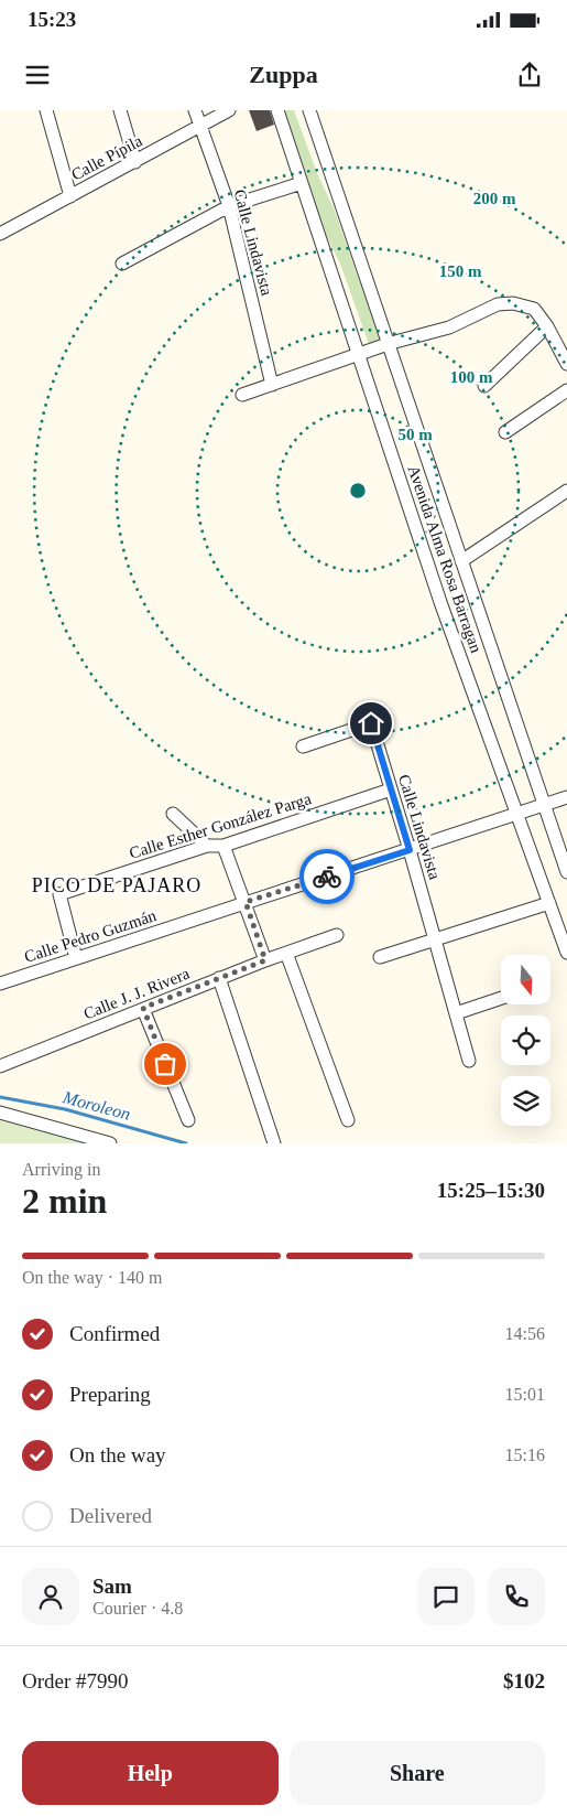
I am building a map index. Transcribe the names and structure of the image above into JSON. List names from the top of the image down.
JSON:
{
  "streets": {
    "street": [
      "Calle Pípila",
      "Calle Lindavista",
      "Avenida Alma Rosa Barragan",
      "Calle Esther González Parga",
      "Calle Pedro Guzmán",
      "Calle J. J. Rivera"
    ]
  },
  "crossings": [
    ["Calle Pípila", "Calle Lindavista"],
    ["Calle Lindavista", "Calle Esther González Parga"],
    ["Calle Lindavista", "Calle Pedro Guzmán"],
    ["Avenida Alma Rosa Barragan", "Calle Pedro Guzmán"],
    ["Calle Esther González Parga", "Calle Pedro Guzmán"]
  ],
  "districts": ["PICO DE PAJARO"],
  "water": ["Moroleon"],
  "north": "bottom",
  "page": {
    "status": "15:23",
    "header": "Zuppa",
    "heading": ["2 min", "Arriving in", "15:25–15:30"],
    "panel": [
      "Sam",
      "Courier · 4.8",
      "Order #7990",
      "$102"
    ],
    "bar": "On the way · 140 m",
    "list": [
      ["Confirmed", "14:56"],
      ["Preparing", "15:01"],
      ["On the way", "15:16"],
      "Delivered"
    ],
    "buttons": ["Help", "Share"]
  },
  "rings": [
    "200 m",
    "150 m",
    "100 m",
    "50 m"
  ]
}
